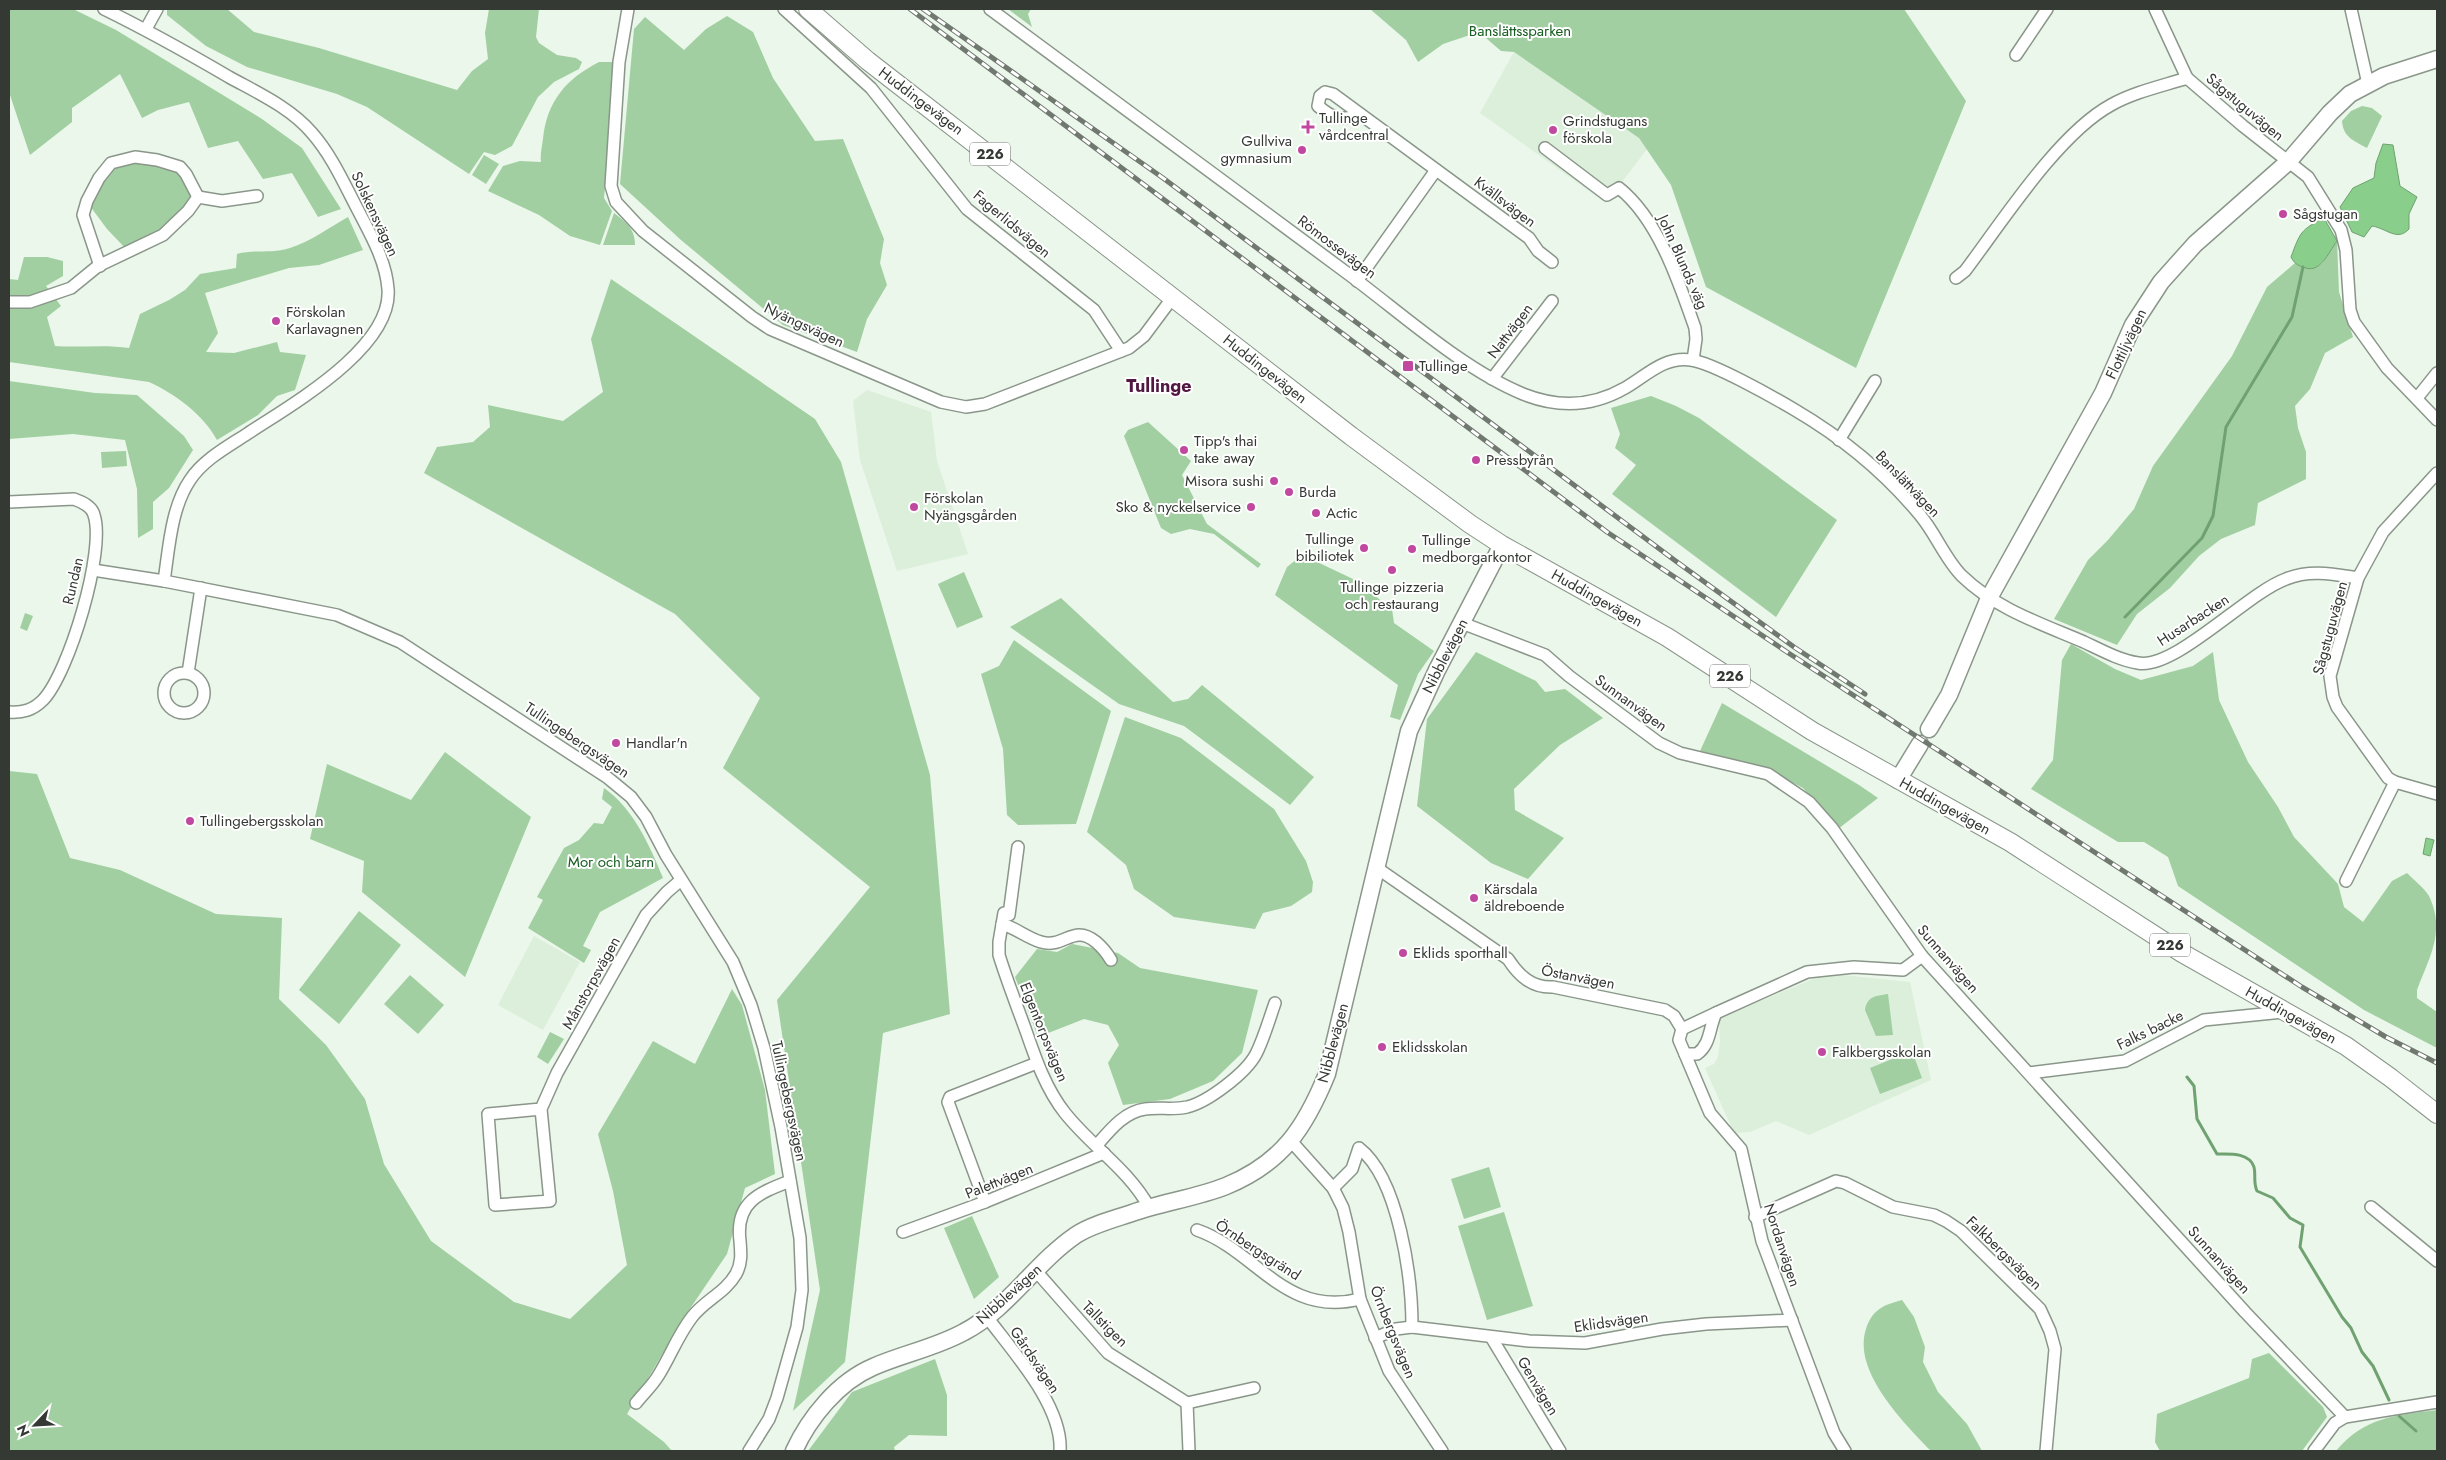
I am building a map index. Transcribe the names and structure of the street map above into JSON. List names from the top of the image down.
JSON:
{
  "streets": {
    "main road": ["Huddingevägen", "226"],
    "street": [
      "Sågstuguvägen",
      "Kvällsvägen",
      "Solskensvägen",
      "Fagerlidsvägen",
      "Römossevägen",
      "John Blunds väg",
      "Nyängsvägen",
      "Nattvägen",
      "Flottiljvägen",
      "Banslättvägen",
      "Rundan",
      "Husarbacken",
      "Nibblevägen",
      "Sunnanvägen",
      "Tullingebergsvägen",
      "Östanvägen",
      "Månstorpsvägen",
      "Falks backe",
      "Elgentorpsvägen",
      "Palettvägen",
      "Nordanvägen",
      "Örnbergsgränd",
      "Falkbergsvägen",
      "Eklidsvägen",
      "Tallstigen",
      "Örnbergsvägen",
      "Gårdsvägen",
      "Genvägen"
    ]
  },
  "crossings": [
    ["Huddingevägen", "Nyängsvägen"],
    ["Huddingevägen", "Nibblevägen"],
    ["Huddingevägen", "Falks backe"],
    ["Sågstuguvägen", "Flottiljvägen"],
    ["Sågstuguvägen", "Husarbacken"],
    ["Solskensvägen", "Tullingebergsvägen"],
    ["Fagerlidsvägen", "Nyängsvägen"],
    ["Römossevägen", "John Blunds väg"],
    ["Römossevägen", "Nattvägen"],
    ["Römossevägen", "Banslättvägen"],
    ["John Blunds väg", "Banslättvägen"],
    ["Flottiljvägen", "Banslättvägen"],
    ["Flottiljvägen", "Husarbacken"],
    ["Banslättvägen", "Husarbacken"],
    ["Rundan", "Tullingebergsvägen"],
    ["Nibblevägen", "Sunnanvägen"],
    ["Nibblevägen", "Östanvägen"],
    ["Nibblevägen", "Elgentorpsvägen"],
    ["Nibblevägen", "Tallstigen"],
    ["Nibblevägen", "Örnbergsvägen"],
    ["Nibblevägen", "Gårdsvägen"],
    ["Sunnanvägen", "Falks backe"],
    ["Tullingebergsvägen", "Månstorpsvägen"],
    ["Elgentorpsvägen", "Palettvägen"],
    ["Nordanvägen", "Falkbergsvägen"],
    ["Nordanvägen", "Eklidsvägen"],
    ["Örnbergsgränd", "Örnbergsvägen"],
    ["Eklidsvägen", "Örnbergsvägen"],
    ["Eklidsvägen", "Genvägen"]
  ],
  "districts": ["Tullinge"],
  "parks": ["Banslättssparken", "Mor och barn"],
  "places": {
    "health": ["Tullinge vårdcentral"],
    "other": [
      "Grindstugans förskola",
      "Gullviva gymnasium",
      "Sågstugan",
      "Förskolan Karlavagnen",
      "Tipp's thai take away",
      "Pressbyrån",
      "Misora sushi",
      "Burda",
      "Förskolan Nyängsgården",
      "Sko & nyckelservice",
      "Actic",
      "Tullinge bibiliotek",
      "Tullinge medborgarkontor",
      "Tullinge pizzeria och restaurang",
      "Handlar'n",
      "Tullingebergsskolan",
      "Kärsdala äldreboende",
      "Eklids sporthall",
      "Eklidsskolan",
      "Falkbergsskolan"
    ],
    "transit": ["Tullinge"]
  },
  "north": "bottom left"
}
